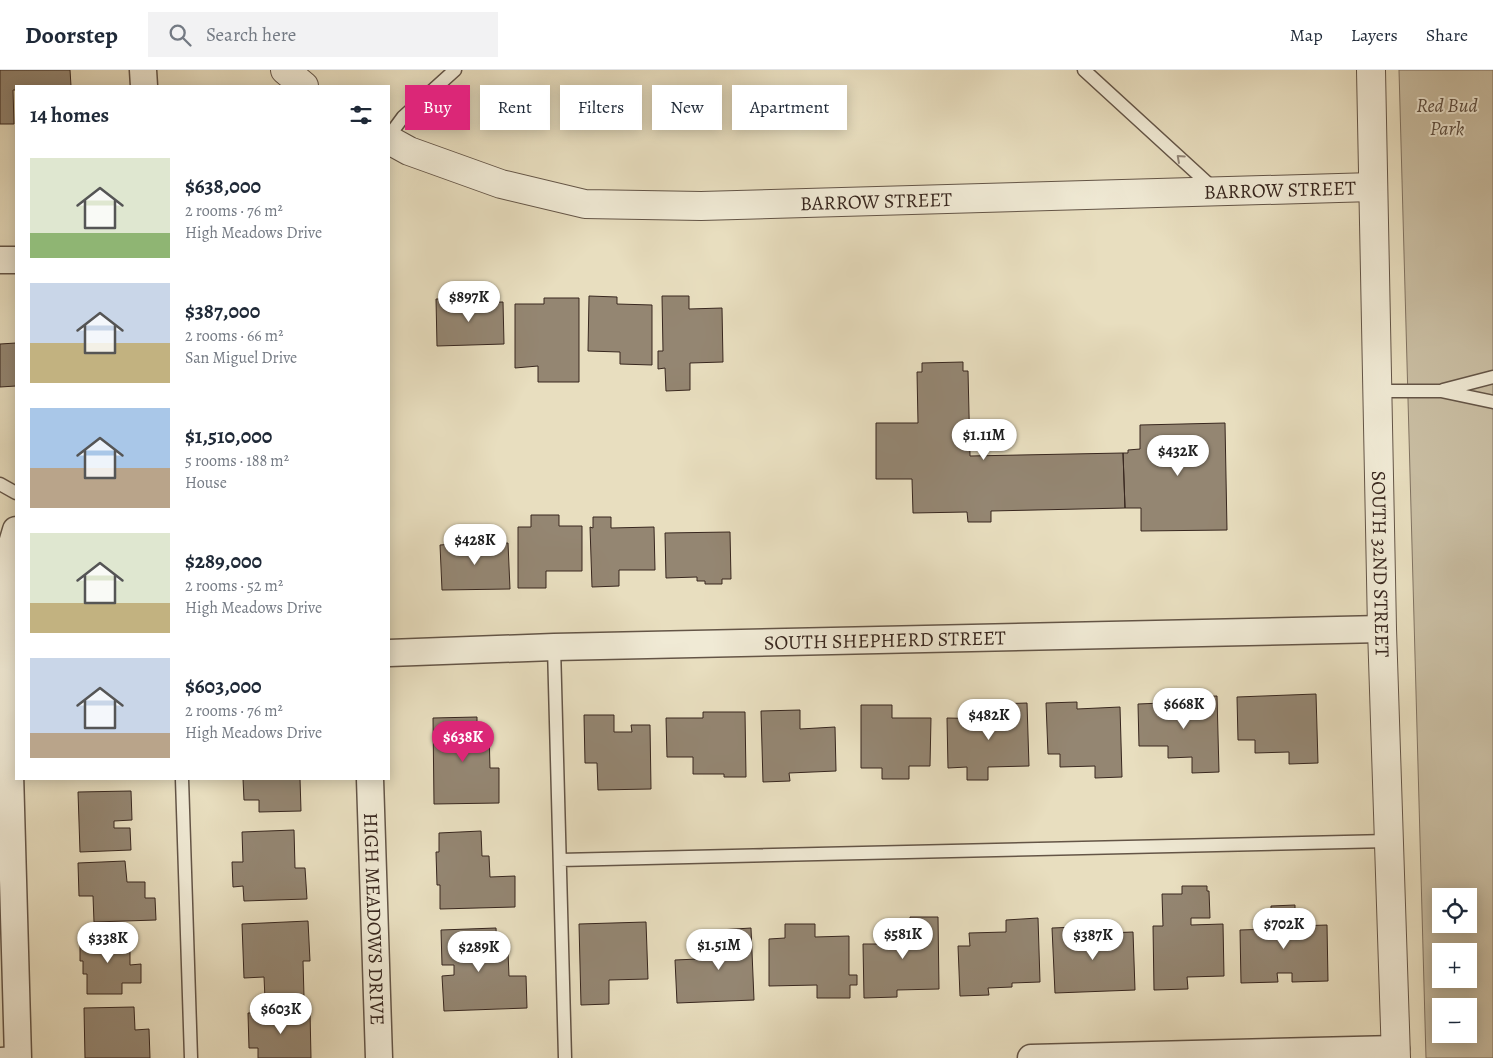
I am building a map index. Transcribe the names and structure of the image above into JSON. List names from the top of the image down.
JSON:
{
  "streets": {
    "street": [
      "BARROW STREET",
      "SOUTH 32ND STREET",
      "SOUTH SHEPHERD STREET",
      "HIGH MEADOWS DRIVE"
    ]
  },
  "crossings": [
    ["BARROW STREET", "SOUTH 32ND STREET"],
    ["SOUTH 32ND STREET", "SOUTH SHEPHERD STREET"]
  ],
  "parks": ["Red Bud Park"],
  "page": {
    "header": "Doorstep",
    "search": "Search here",
    "nav": ["Map", "Layers", "Share"],
    "chip": [
      "Buy",
      "Rent",
      "Filters",
      "New",
      "Apartment"
    ],
    "heading": "14 homes",
    "list": [
      {
        "name": "$638,000",
        "note": "2 rooms · 76 m² · High Meadows Drive"
      },
      {
        "name": "$387,000",
        "note": "2 rooms · 66 m² · San Miguel Drive"
      },
      {
        "name": "$1,510,000",
        "note": "5 rooms · 188 m² · House"
      },
      {
        "name": "$289,000",
        "note": "2 rooms · 52 m² · High Meadows Drive"
      },
      {
        "name": "$603,000",
        "note": "2 rooms · 76 m² · High Meadows Drive"
      }
    ],
    "price": [
      "$897K",
      "$1.11M",
      "$432K",
      "$428K",
      "$668K",
      "$482K",
      "$638K",
      "$702K",
      "$581K",
      "$387K",
      "$338K",
      "$1.51M",
      "$289K",
      "$603K"
    ],
    "map_buttons": ["+", "−"]
  }
}
